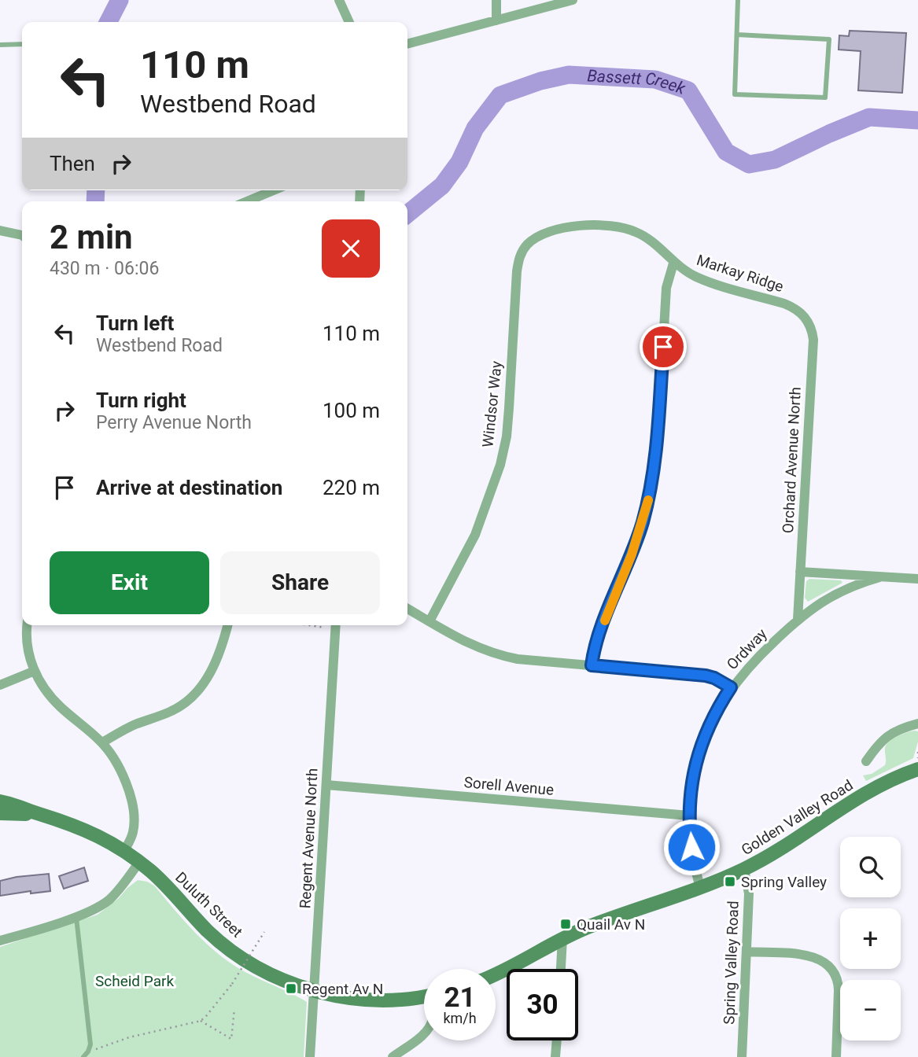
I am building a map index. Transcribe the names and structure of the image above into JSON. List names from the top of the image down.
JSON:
{
  "streets": {
    "street": [
      "Markay Ridge",
      "Windsor Way",
      "Orchard Avenue North",
      "Ordway",
      "Sorell Avenue",
      "Golden Valley Road",
      "Regent Avenue North",
      "Duluth Street",
      "Spring Valley Road"
    ]
  },
  "crossings": [
    ["Markay Ridge", "Windsor Way"],
    ["Markay Ridge", "Orchard Avenue North"],
    ["Orchard Avenue North", "Ordway"],
    ["Ordway", "Sorell Avenue"],
    ["Ordway", "Golden Valley Road"],
    ["Sorell Avenue", "Regent Avenue North"],
    ["Golden Valley Road", "Spring Valley Road"],
    ["Regent Avenue North", "Duluth Street"]
  ],
  "water": ["Bassett Creek"],
  "parks": ["Scheid Park"],
  "places": {
    "transit": ["Spring Valley", "Quail Av N", "Regent Av N"]
  },
  "page": {
    "turn": ["110 m", "Westbend Road"],
    "then": "Then",
    "heading": ["2 min", "430 m · 06:06"],
    "list": [
      {
        "name": "Turn left",
        "note": "Westbend Road",
        "value": "110 m"
      },
      {
        "name": "Turn right",
        "note": "Perry Avenue North",
        "value": "100 m"
      },
      {
        "name": "Arrive at destination",
        "value": "220 m"
      }
    ],
    "buttons": ["Exit", "Share"],
    "map_buttons": ["+", "−"],
    "speed": "21 km/h",
    "limit": "30"
  }
}
